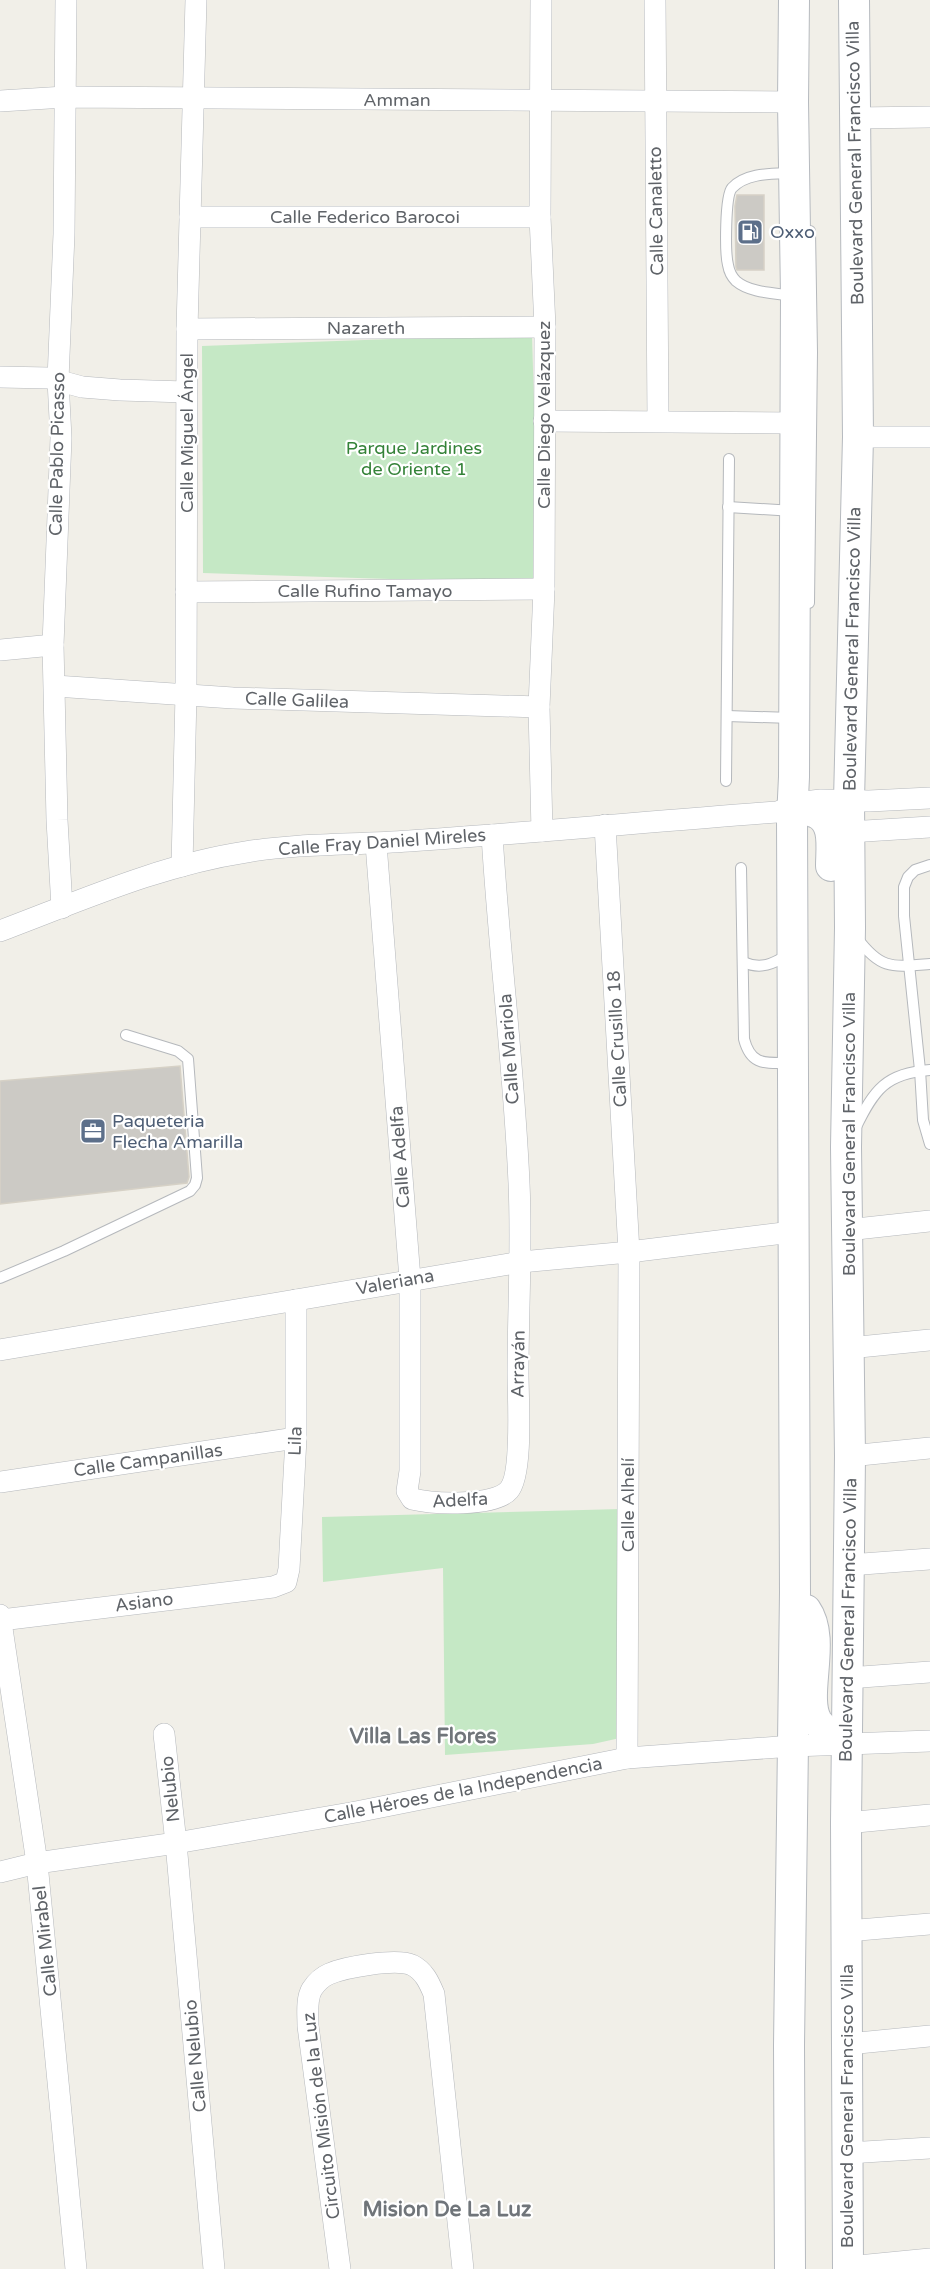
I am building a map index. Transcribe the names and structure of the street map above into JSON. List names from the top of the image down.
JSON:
{
  "streets": {
    "main road": ["Boulevard General Francisco Villa"],
    "street": [
      "Amman",
      "Calle Canaletto",
      "Calle Federico Barocoi",
      "Nazareth",
      "Calle Diego Velázquez",
      "Calle Miguel Ángel",
      "Calle Pablo Picasso",
      "Calle Rufino Tamayo",
      "Calle Galilea",
      "Calle Fray Daniel Mireles",
      "Calle Crusillo 18",
      "Calle Mariola",
      "Calle Adelfa",
      "Valeriana",
      "Arrayán",
      "Lila",
      "Calle Campanillas",
      "Adelfa",
      "Calle Alhelí",
      "Asiano",
      "Nelubio",
      "Calle Héroes de la Independencia",
      "Calle Mirabel",
      "Calle Nelubio",
      "Circuito Misión de la Luz"
    ]
  },
  "crossings": [
    ["Amman", "Boulevard General Francisco Villa"],
    ["Amman", "Calle Canaletto"],
    ["Amman", "Calle Diego Velázquez"],
    ["Amman", "Calle Miguel Ángel"],
    ["Amman", "Calle Pablo Picasso"],
    ["Boulevard General Francisco Villa", "Calle Fray Daniel Mireles"],
    ["Boulevard General Francisco Villa", "Valeriana"],
    ["Boulevard General Francisco Villa", "Calle Héroes de la Independencia"],
    ["Calle Federico Barocoi", "Calle Diego Velázquez"],
    ["Calle Federico Barocoi", "Calle Miguel Ángel"],
    ["Nazareth", "Calle Diego Velázquez"],
    ["Nazareth", "Calle Miguel Ángel"],
    ["Calle Diego Velázquez", "Calle Rufino Tamayo"],
    ["Calle Diego Velázquez", "Calle Galilea"],
    ["Calle Diego Velázquez", "Calle Fray Daniel Mireles"],
    ["Calle Miguel Ángel", "Calle Rufino Tamayo"],
    ["Calle Miguel Ángel", "Calle Galilea"],
    ["Calle Miguel Ángel", "Calle Fray Daniel Mireles"],
    ["Calle Pablo Picasso", "Calle Galilea"],
    ["Calle Pablo Picasso", "Calle Fray Daniel Mireles"],
    ["Calle Fray Daniel Mireles", "Calle Crusillo 18"],
    ["Calle Fray Daniel Mireles", "Calle Mariola"],
    ["Calle Fray Daniel Mireles", "Calle Adelfa"],
    ["Calle Crusillo 18", "Valeriana"],
    ["Calle Crusillo 18", "Calle Alhelí"],
    ["Calle Mariola", "Valeriana"],
    ["Calle Mariola", "Arrayán"],
    ["Calle Adelfa", "Valeriana"],
    ["Calle Adelfa", "Adelfa"],
    ["Valeriana", "Arrayán"],
    ["Valeriana", "Lila"],
    ["Valeriana", "Calle Alhelí"],
    ["Arrayán", "Adelfa"],
    ["Lila", "Calle Campanillas"],
    ["Lila", "Asiano"],
    ["Calle Alhelí", "Calle Héroes de la Independencia"],
    ["Asiano", "Calle Mirabel"],
    ["Nelubio", "Calle Héroes de la Independencia"],
    ["Nelubio", "Calle Nelubio"],
    ["Calle Héroes de la Independencia", "Calle Mirabel"],
    ["Calle Héroes de la Independencia", "Calle Nelubio"]
  ],
  "districts": ["Villa Las Flores", "Mision De La Luz"],
  "parks": ["Parque Jardines de Oriente 1"],
  "places": {
    "fuel station": ["Oxxo"],
    "office": ["Paqueteria Flecha Amarilla"]
  }
}
